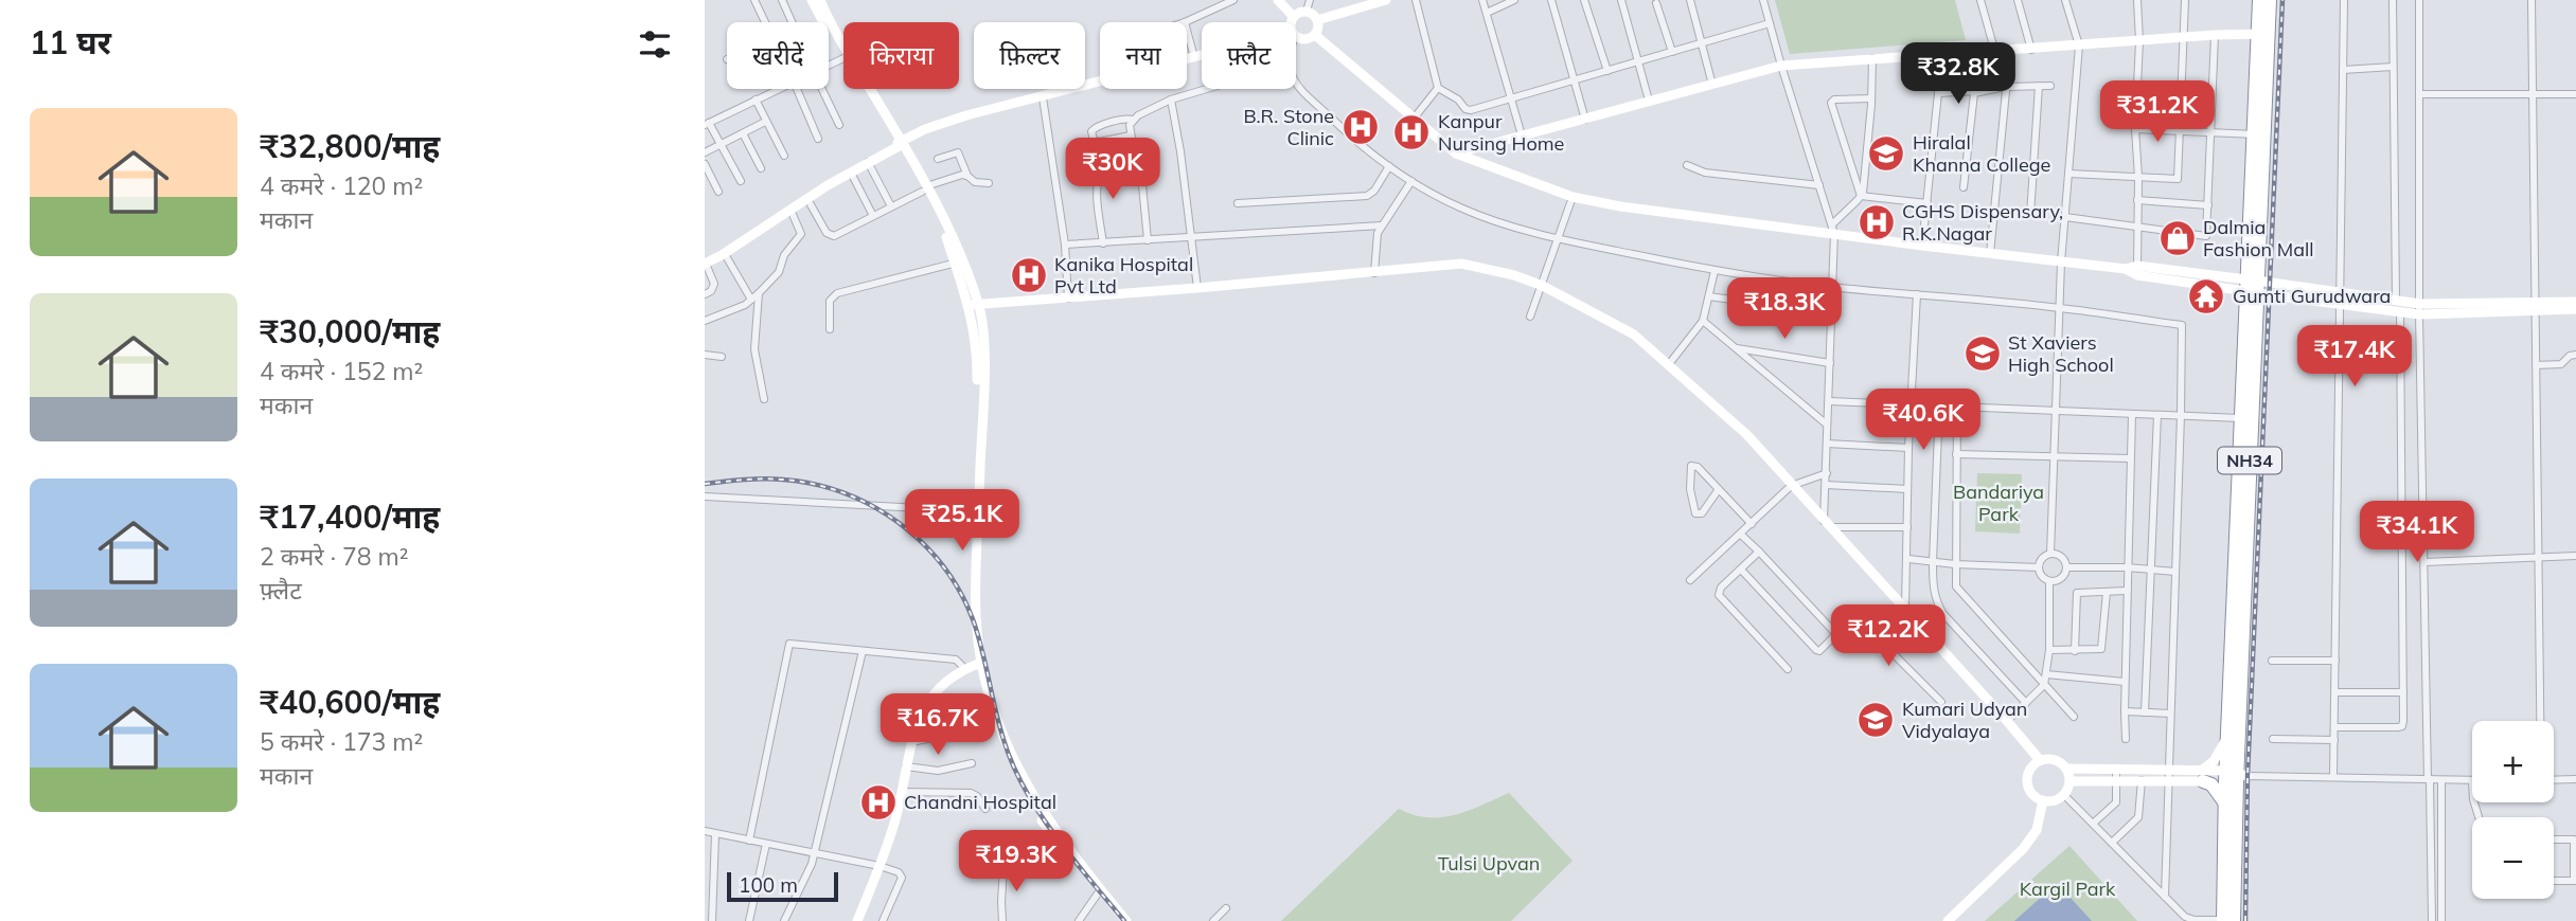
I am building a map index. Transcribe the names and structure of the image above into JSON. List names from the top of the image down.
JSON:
{
  "streets": {
    "highway": ["NH34"]
  },
  "parks": ["Bandariya Park", "Tulsi Upvan", "Kargil Park"],
  "places": {
    "hospital": [
      "B.R. Stone Clinic",
      "Kanpur Nursing Home",
      "CGHS Dispensary, R.K.Nagar",
      "Kanika Hospital Pvt Ltd",
      "Chandni Hospital"
    ],
    "school or university": ["Hiralal Khanna College", "St Xaviers High School", "Kumari Udyan Vidyalaya"],
    "shop": ["Dalmia Fashion Mall"],
    "temple": ["Gumti Gurudwara"]
  },
  "scale_bar": "100 m",
  "page": {
    "heading": "11 घर",
    "chip": [
      "खरीदें",
      "किराया",
      "फ़िल्टर",
      "नया",
      "फ़्लैट"
    ],
    "price": [
      "₹32.8K",
      "₹31.2K",
      "₹30K",
      "₹18.3K",
      "₹17.4K",
      "₹40.6K",
      "₹25.1K",
      "₹34.1K",
      "₹12.2K",
      "₹16.7K",
      "₹19.3K"
    ],
    "list": [
      {
        "name": "₹32,800/माह",
        "note": "4 कमरे · 120 m² · मकान"
      },
      {
        "name": "₹30,000/माह",
        "note": "4 कमरे · 152 m² · मकान"
      },
      {
        "name": "₹17,400/माह",
        "note": "2 कमरे · 78 m² · फ़्लैट"
      },
      {
        "name": "₹40,600/माह",
        "note": "5 कमरे · 173 m² · मकान"
      }
    ],
    "map_buttons": ["+", "−"],
    "scale": "100 m"
  }
}
